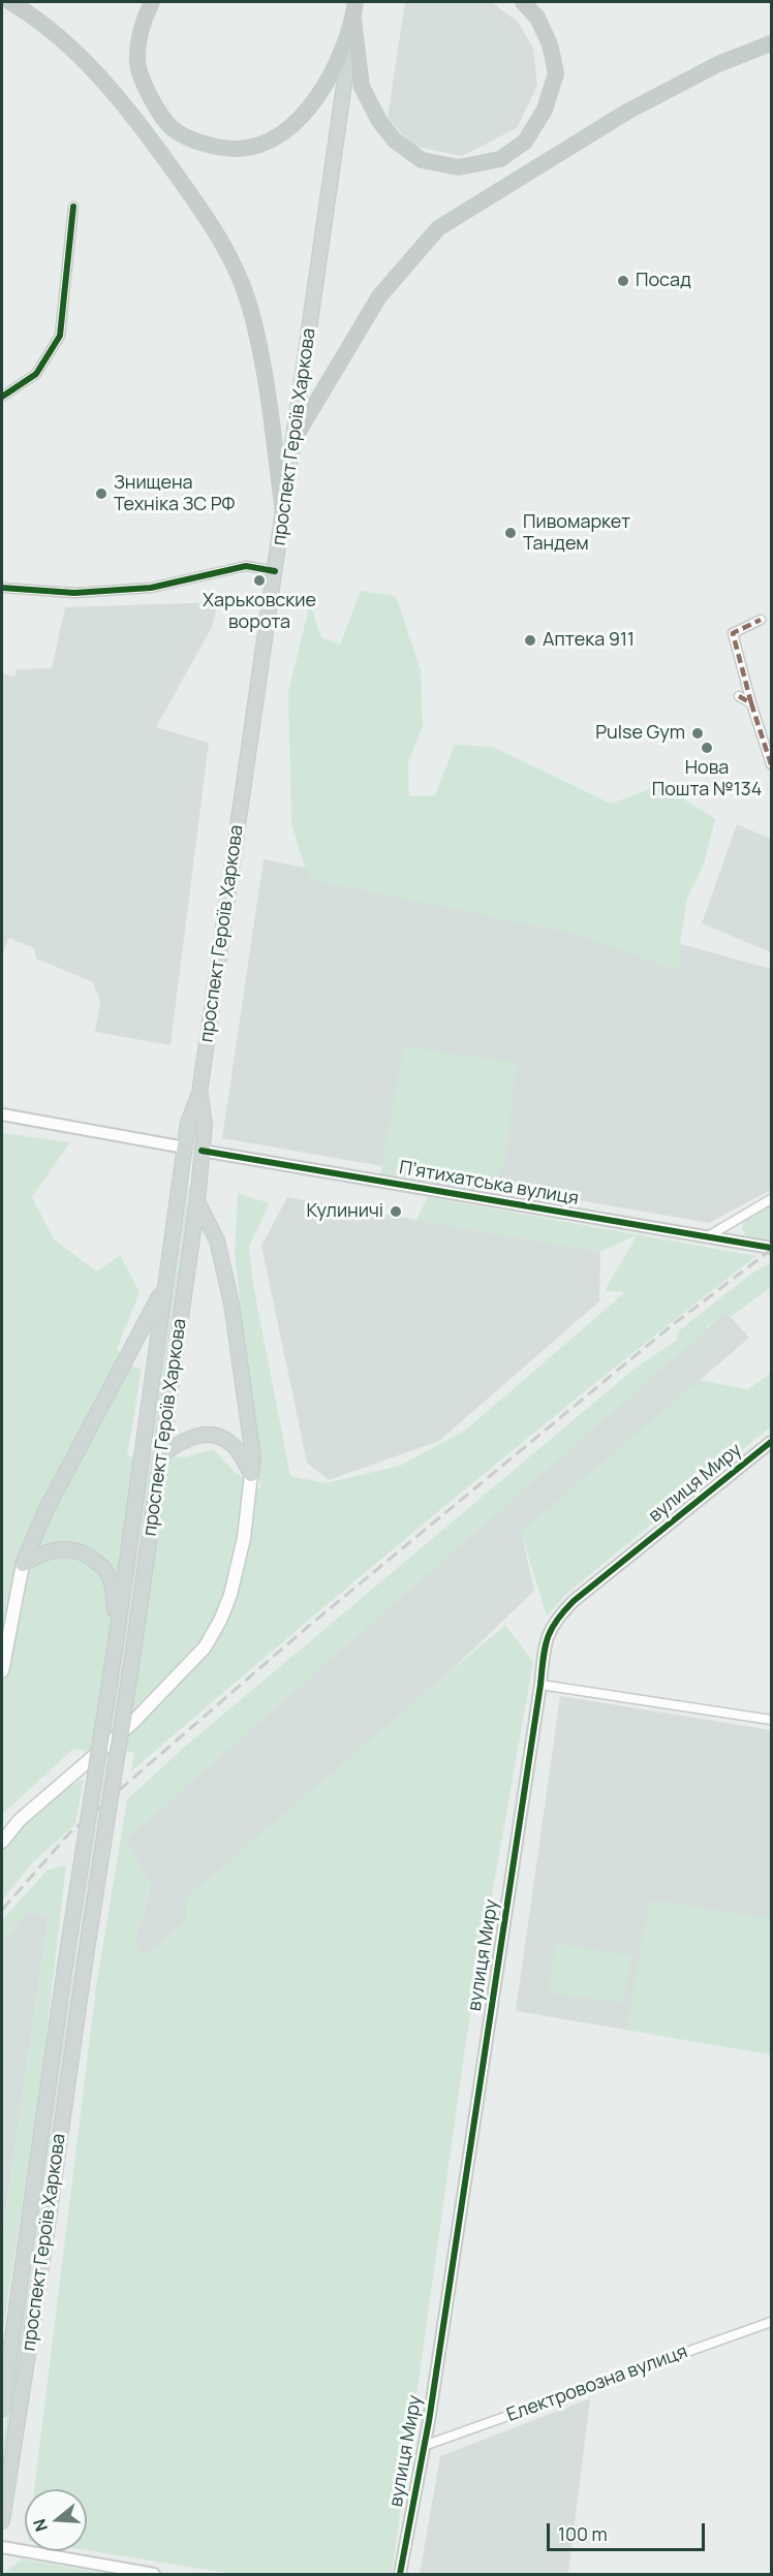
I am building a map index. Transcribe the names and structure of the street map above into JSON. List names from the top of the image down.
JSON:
{
  "streets": {
    "highway": ["проспект Героїв Харкова"],
    "main road": ["П’ятихатська вулиця"],
    "street": ["вулиця Миру", "Електровозна вулиця"]
  },
  "crossings": [
    ["проспект Героїв Харкова", "П’ятихатська вулиця"],
    ["вулиця Миру", "Електровозна вулиця"]
  ],
  "places": [
    "Посад",
    "Знищена Техніка ЗС РФ",
    "Пивомаркет Тандем",
    "Харьковские ворота",
    "Аптека 911",
    "Pulse Gym",
    "Нова Пошта №134",
    "Кулиничі"
  ],
  "scale_bar": "100 m",
  "north": "left"
}
